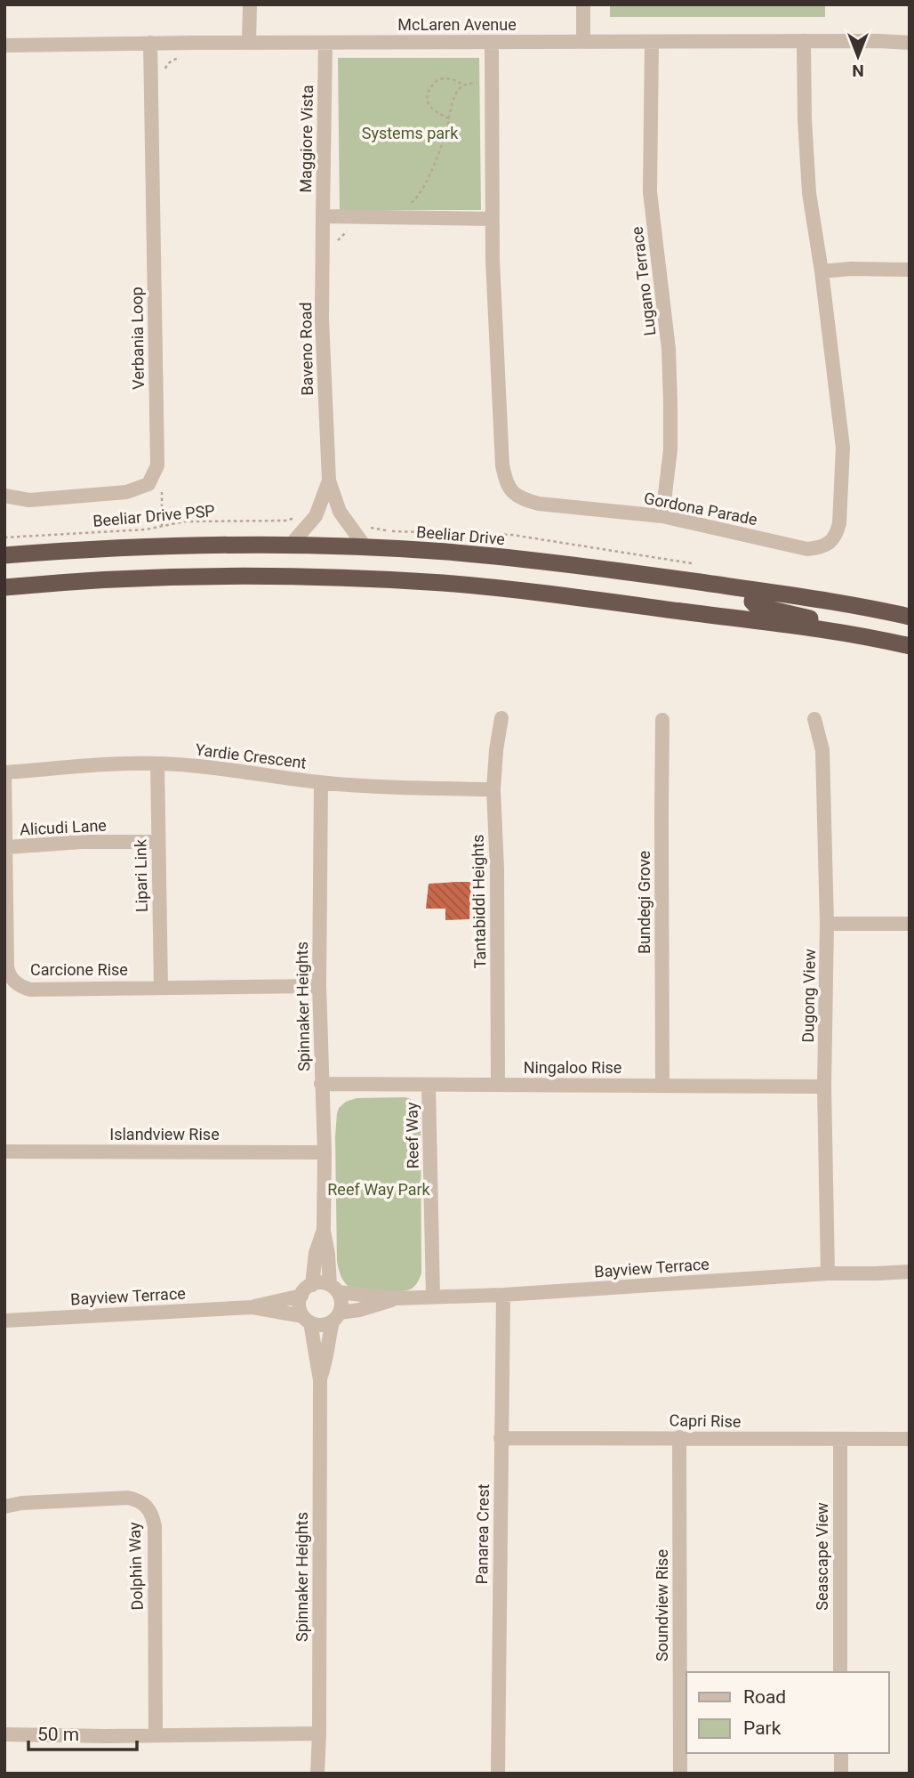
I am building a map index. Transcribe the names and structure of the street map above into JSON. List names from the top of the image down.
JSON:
{
  "streets": {
    "highway": ["Beeliar Drive"],
    "street": [
      "McLaren Avenue",
      "Maggiore Vista",
      "Lugano Terrace",
      "Verbania Loop",
      "Baveno Road",
      "Gordona Parade",
      "Yardie Crescent",
      "Alicudi Lane",
      "Lipari Link",
      "Tantabiddi Heights",
      "Bundegi Grove",
      "Carcione Rise",
      "Dugong View",
      "Spinnaker Heights",
      "Ningaloo Rise",
      "Islandview Rise",
      "Reef Way",
      "Bayview Terrace",
      "Capri Rise",
      "Panarea Crest",
      "Seascape View",
      "Dolphin Way",
      "Soundview Rise"
    ],
    "path": ["Beeliar Drive PSP"]
  },
  "crossings": [
    ["McLaren Avenue", "Maggiore Vista"],
    ["McLaren Avenue", "Lugano Terrace"],
    ["McLaren Avenue", "Verbania Loop"],
    ["McLaren Avenue", "Gordona Parade"],
    ["Maggiore Vista", "Baveno Road"],
    ["Lugano Terrace", "Gordona Parade"],
    ["Baveno Road", "Beeliar Drive"],
    ["Yardie Crescent", "Lipari Link"],
    ["Yardie Crescent", "Tantabiddi Heights"],
    ["Yardie Crescent", "Carcione Rise"],
    ["Yardie Crescent", "Spinnaker Heights"],
    ["Alicudi Lane", "Lipari Link"],
    ["Alicudi Lane", "Carcione Rise"],
    ["Lipari Link", "Carcione Rise"],
    ["Tantabiddi Heights", "Ningaloo Rise"],
    ["Bundegi Grove", "Ningaloo Rise"],
    ["Carcione Rise", "Spinnaker Heights"],
    ["Dugong View", "Ningaloo Rise"],
    ["Dugong View", "Bayview Terrace"],
    ["Spinnaker Heights", "Ningaloo Rise"],
    ["Spinnaker Heights", "Islandview Rise"],
    ["Spinnaker Heights", "Bayview Terrace"],
    ["Ningaloo Rise", "Reef Way"],
    ["Reef Way", "Bayview Terrace"],
    ["Bayview Terrace", "Panarea Crest"],
    ["Capri Rise", "Panarea Crest"],
    ["Capri Rise", "Seascape View"],
    ["Capri Rise", "Soundview Rise"]
  ],
  "parks": ["Systems park", "Reef Way Park"],
  "legend": ["Road", "Park"],
  "scale_bar": "50 m",
  "north": "bottom"
}
